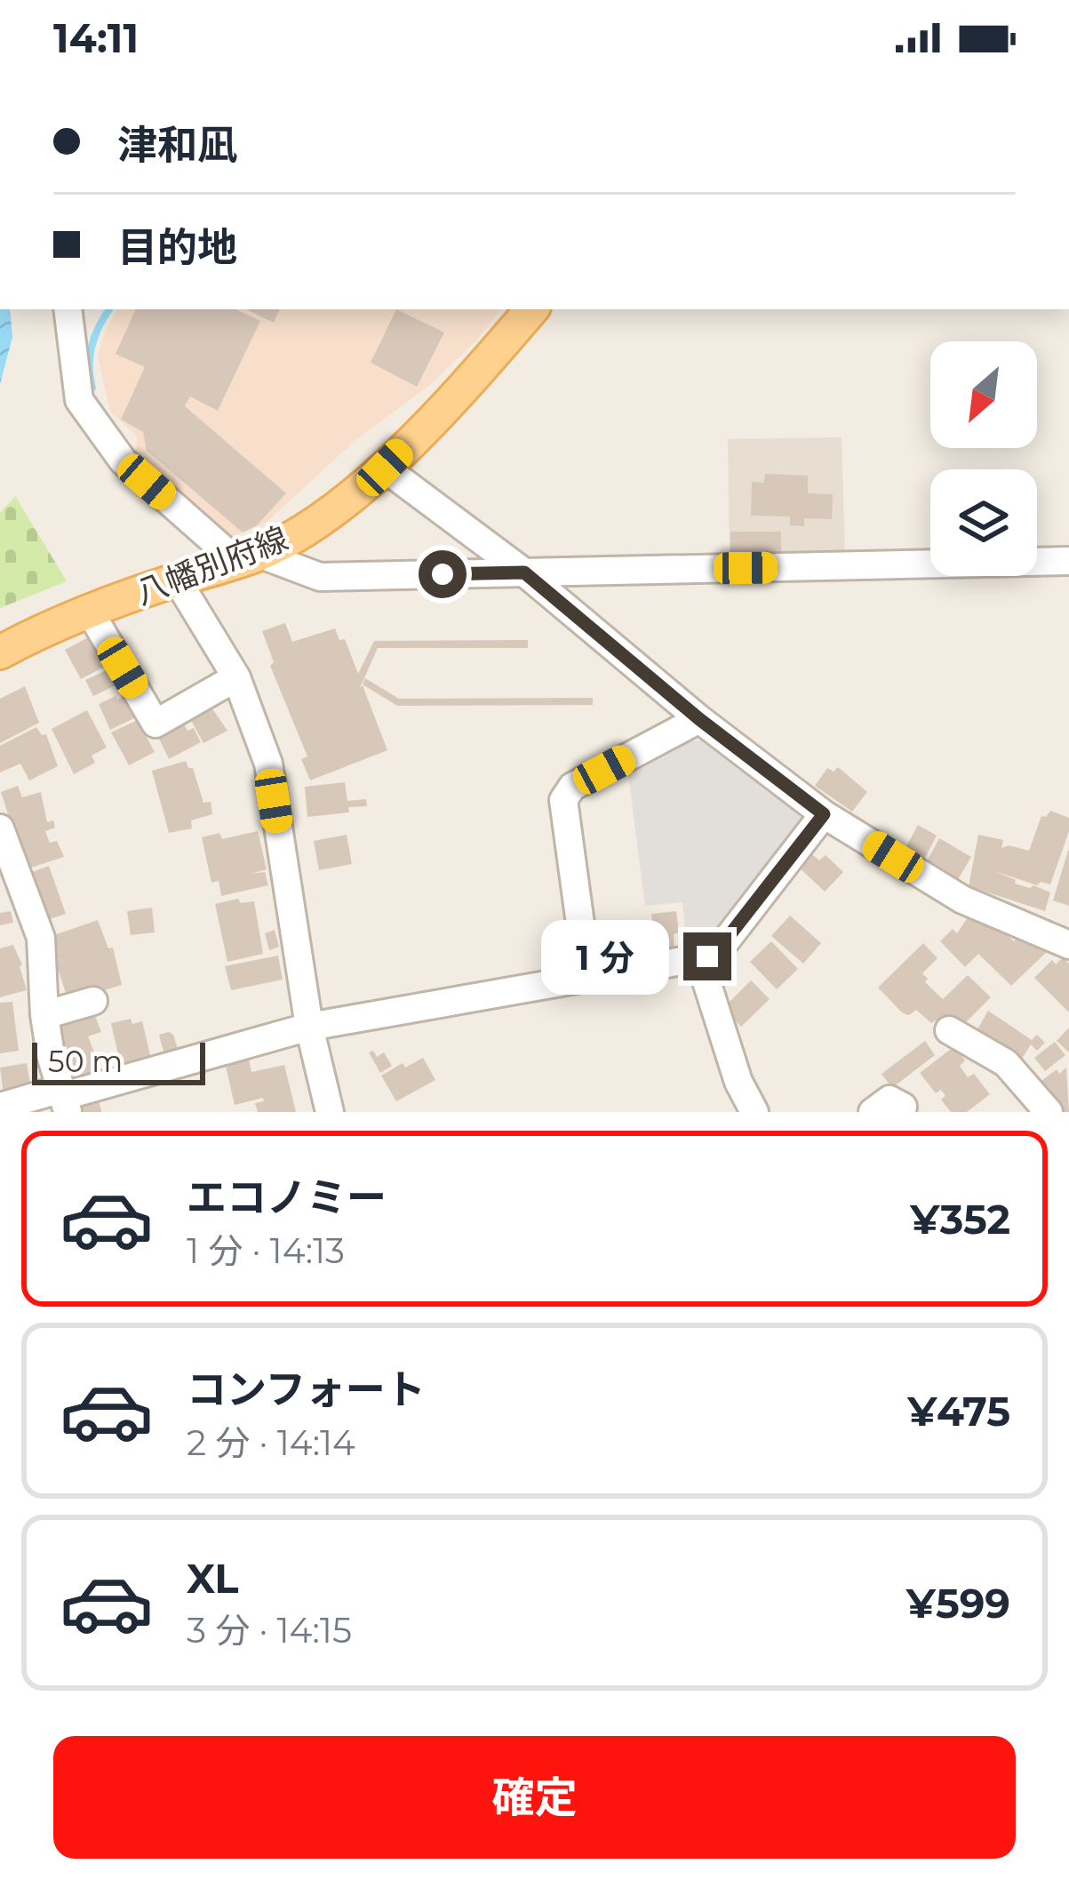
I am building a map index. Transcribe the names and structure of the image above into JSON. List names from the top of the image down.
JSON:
{
  "streets": {
    "main road": ["八幡別府線"]
  },
  "scale_bar": "50 m",
  "north": "bottom left",
  "page": {
    "status": "14:11",
    "banner": ["津和凪", "目的地"],
    "bubble": "1 分",
    "scale": "50 m",
    "list": [
      {
        "name": "エコノミー",
        "note": "1 分 · 14:13",
        "value": "¥352"
      },
      {
        "name": "コンフォート",
        "note": "2 分 · 14:14",
        "value": "¥475"
      },
      {
        "name": "XL",
        "note": "3 分 · 14:15",
        "value": "¥599"
      }
    ],
    "buttons": "確定"
  }
}
